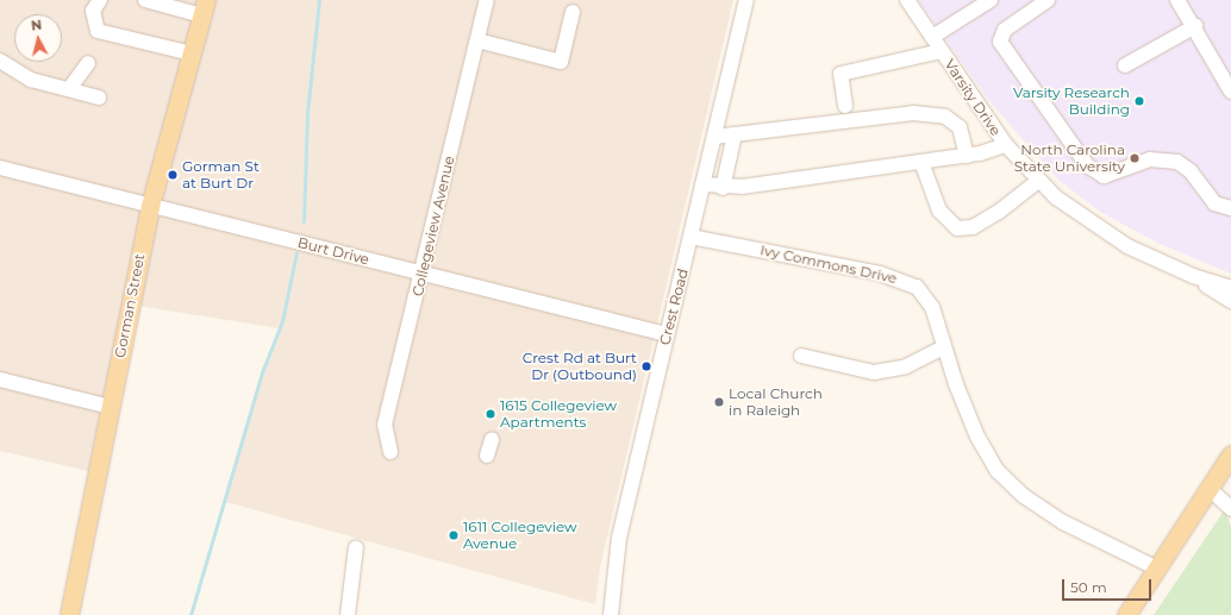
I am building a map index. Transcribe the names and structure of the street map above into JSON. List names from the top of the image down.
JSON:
{
  "streets": {
    "main road": ["Gorman Street"],
    "street": [
      "Varsity Drive",
      "Collegeview Avenue",
      "Burt Drive",
      "Ivy Commons Drive",
      "Crest Road"
    ]
  },
  "crossings": [
    ["Collegeview Avenue", "Burt Drive"],
    ["Burt Drive", "Gorman Street"],
    ["Burt Drive", "Crest Road"],
    ["Ivy Commons Drive", "Crest Road"]
  ],
  "places": [
    "Varsity Research Building",
    "North Carolina State University",
    "Gorman St at Burt Dr",
    "Crest Rd at Burt Dr (Outbound)",
    "Local Church in Raleigh",
    "1615 Collegeview Apartments",
    "1611 Collegeview Avenue"
  ],
  "scale_bar": "50 m",
  "north": "top"
}
